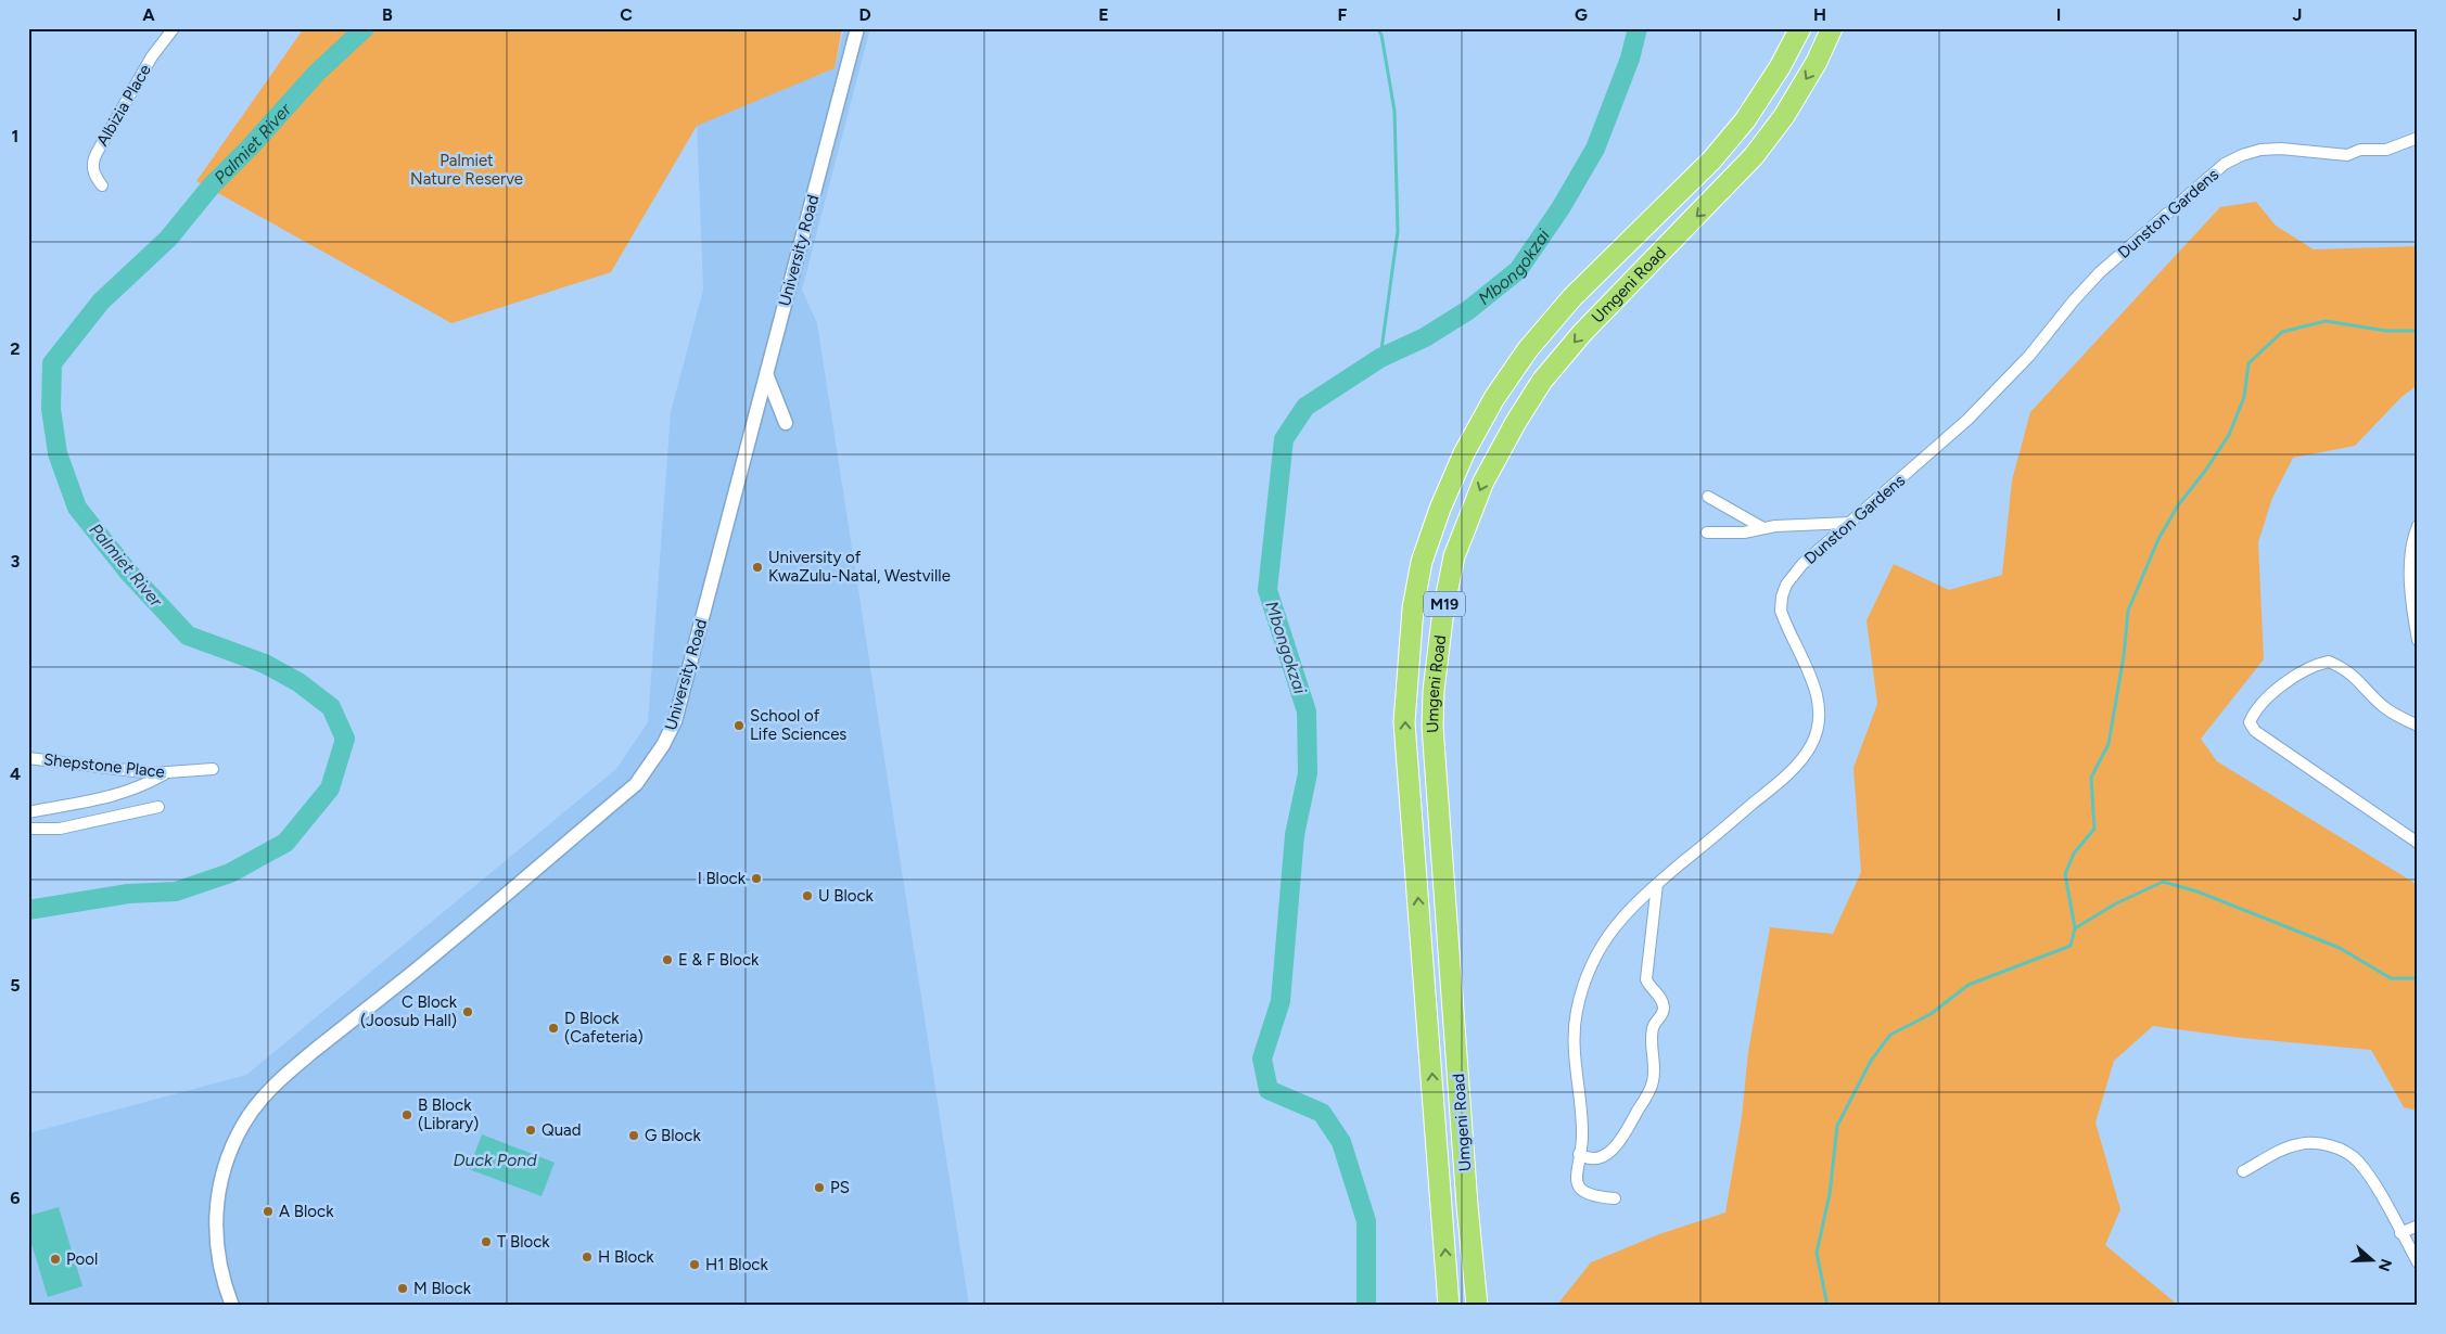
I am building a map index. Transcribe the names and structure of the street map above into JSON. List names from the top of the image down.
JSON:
{
  "streets": {
    "highway": ["Umgeni Road", "M19"],
    "street": [
      "Albizia Place",
      "Dunston Gardens",
      "University Road",
      "Shepstone Place"
    ]
  },
  "water": ["Palmiet River", "Mbongokzai", "Duck Pond"],
  "parks": ["Palmiet Nature Reserve"],
  "places": [
    "University of KwaZulu-Natal, Westville",
    "School of Life Sciences",
    "I Block",
    "U Block",
    "E & F Block",
    "C Block (Joosub Hall)",
    "D Block (Cafeteria)",
    "B Block (Library)",
    "Quad",
    "G Block",
    "PS",
    "A Block",
    "T Block",
    "H Block",
    "Pool",
    "H1 Block",
    "M Block"
  ],
  "north": "right",
  "grid": {
    "columns": [
      "A",
      "B",
      "C",
      "D",
      "E",
      "F",
      "G",
      "H",
      "I",
      "J"
    ],
    "rows": [
      "1",
      "2",
      "3",
      "4",
      "5",
      "6"
    ]
  }
}
